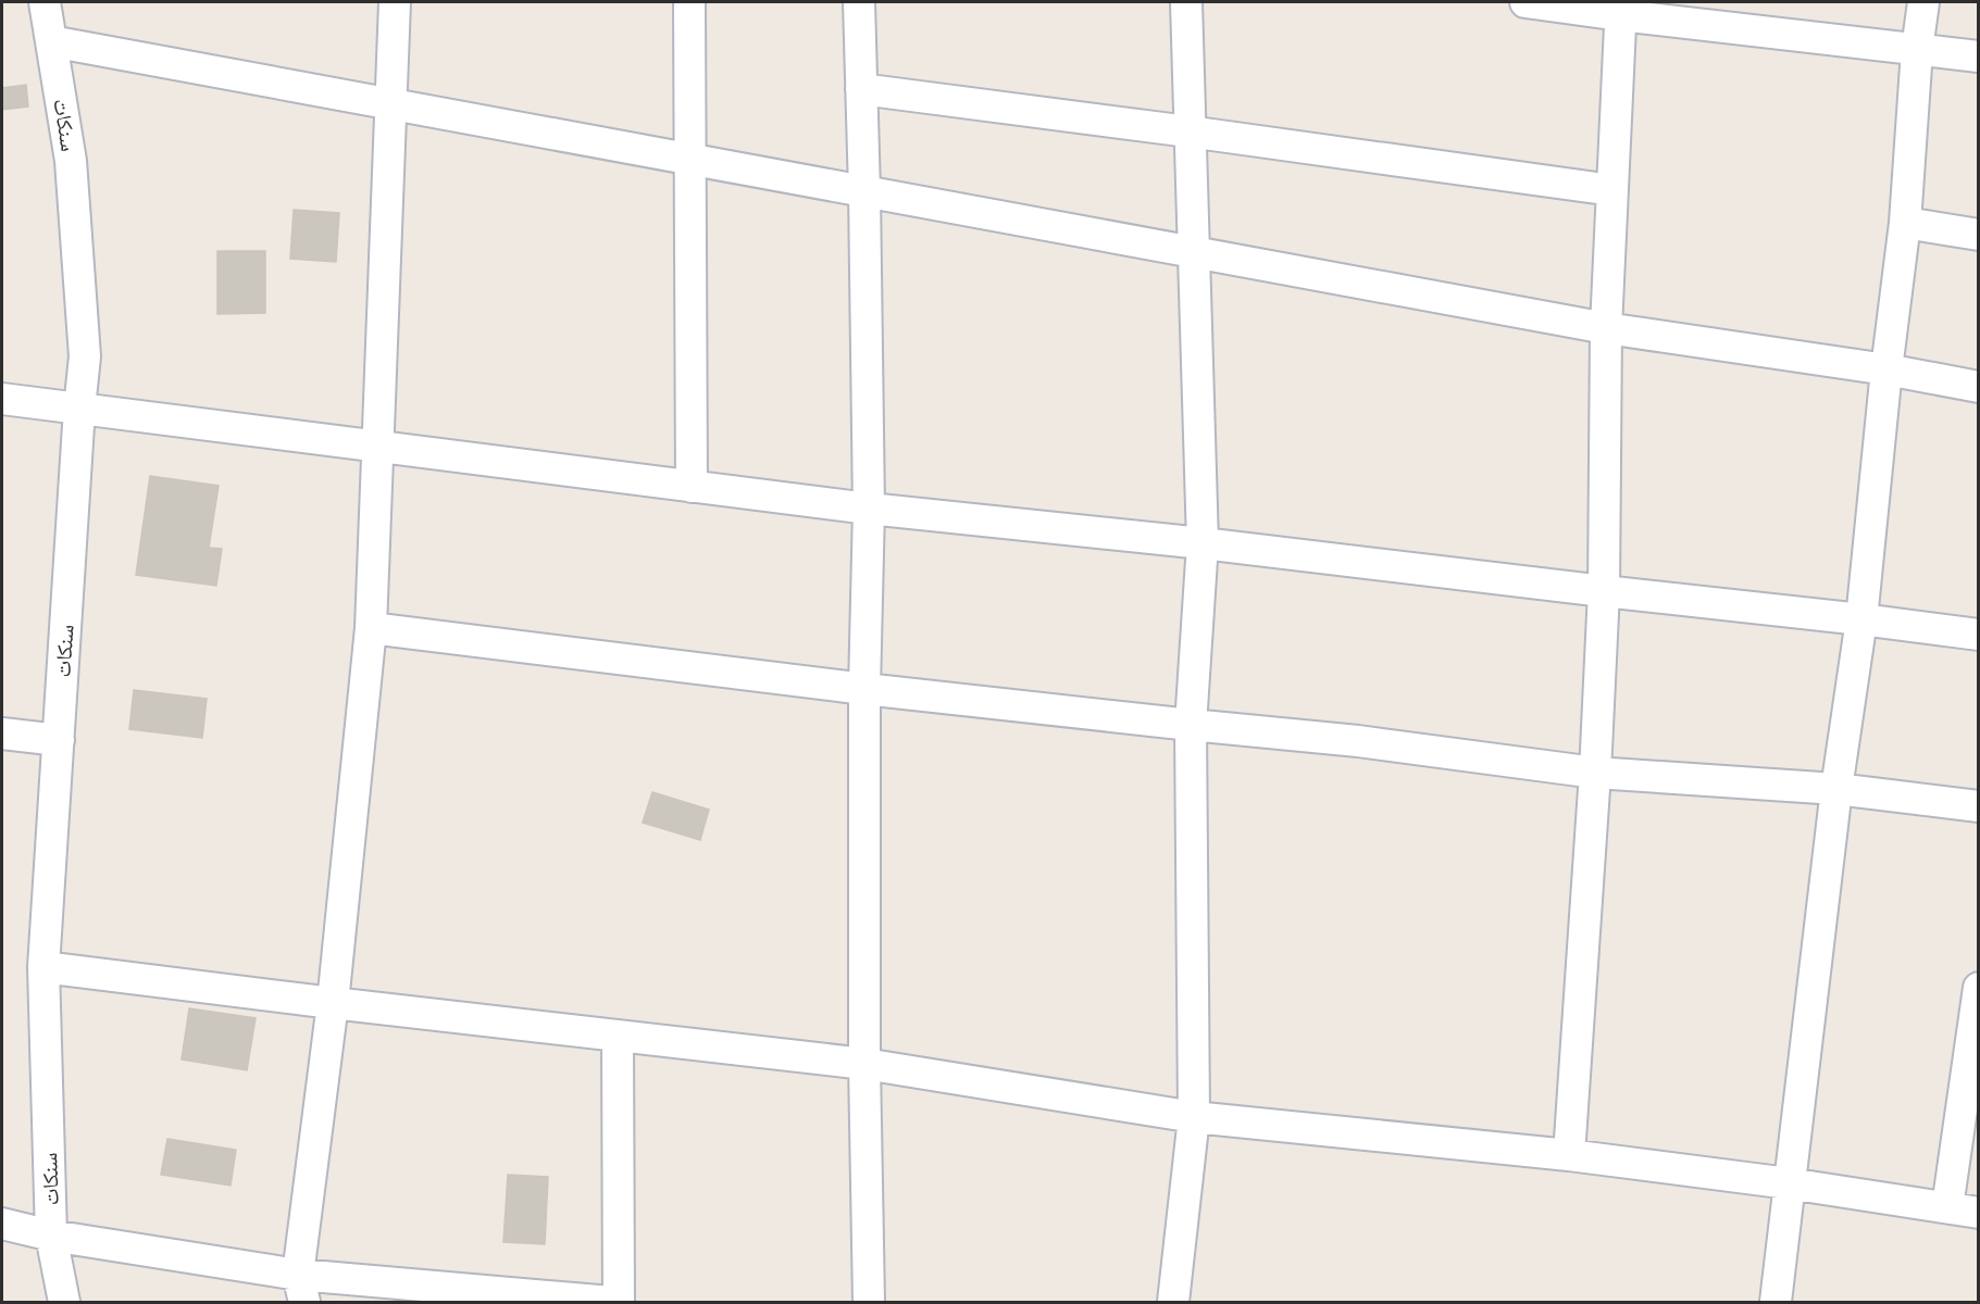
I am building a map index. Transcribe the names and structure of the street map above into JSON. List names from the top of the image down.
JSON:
{
  "streets": {
    "street": ["سنكات"]
  }
}
